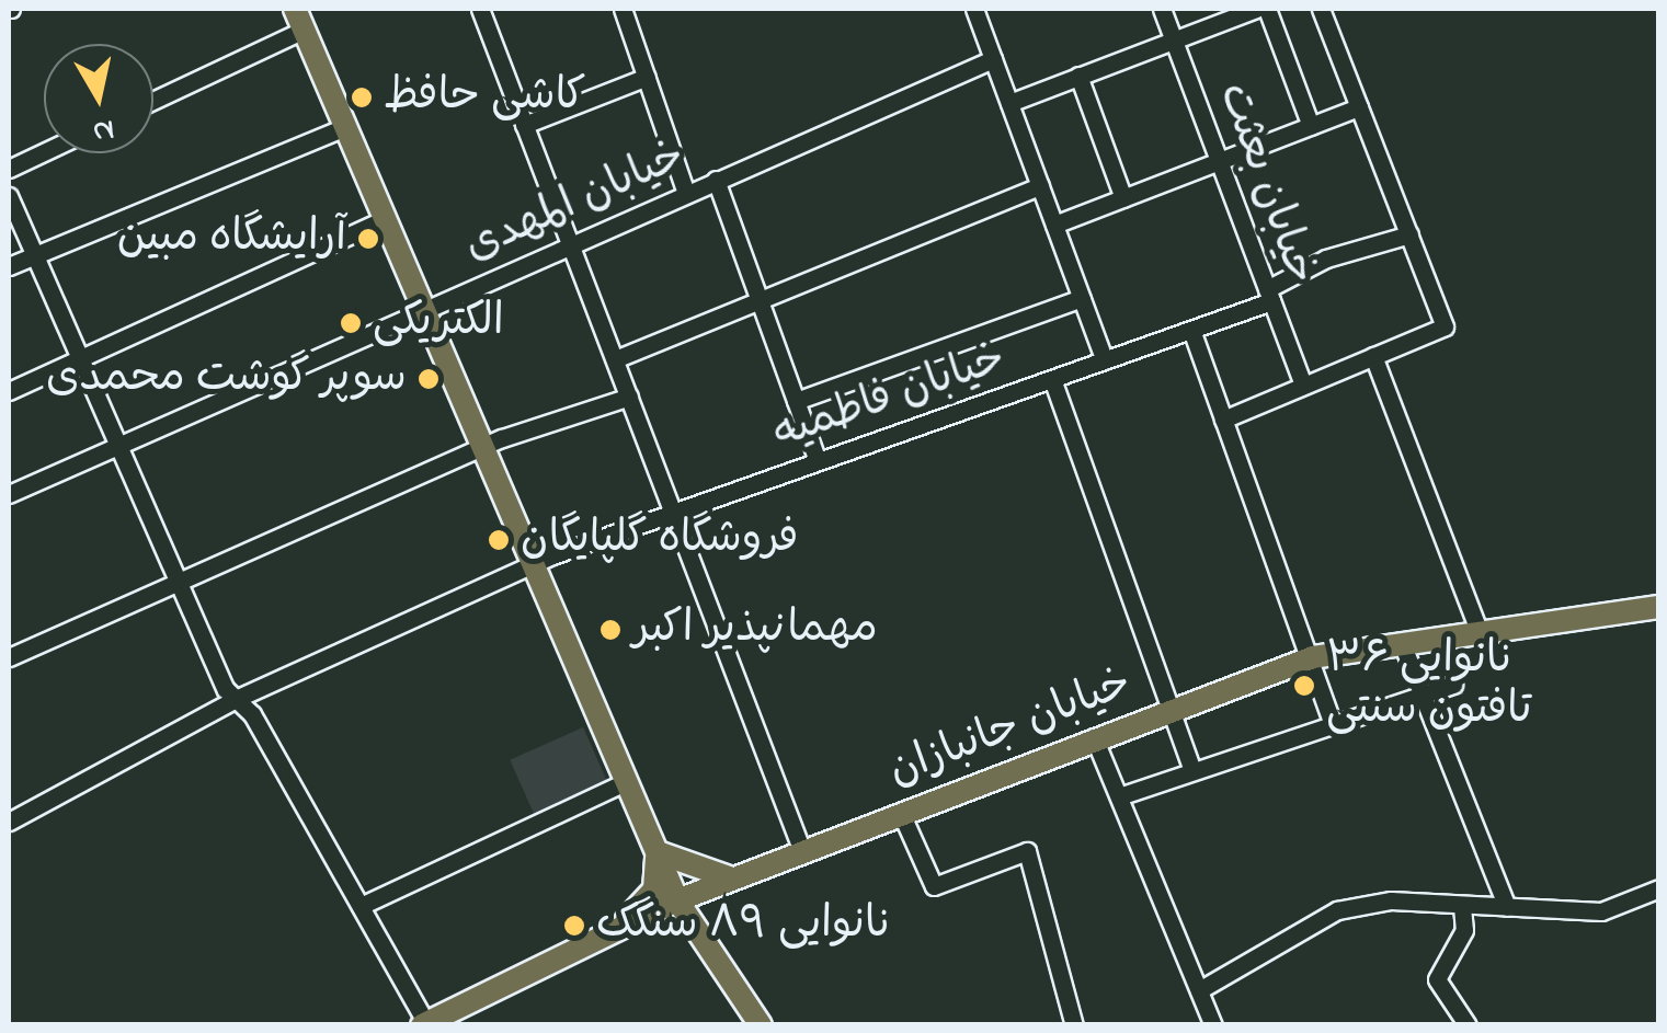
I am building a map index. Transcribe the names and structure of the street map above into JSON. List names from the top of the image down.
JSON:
{
  "streets": {
    "main road": ["خیابان جانبازان"],
    "street": ["خیابان بعثت", "خیابان المهدی", "خیابان فاطمیه"]
  },
  "crossings": [
    ["خیابان بعثت", "خیابان فاطمیه"]
  ],
  "places": [
    "کاشی حافظ",
    "آرایشگاه مبین",
    "الکتریکی",
    "سوپر گوشت محمدی",
    "فروشگاه گلپایگان",
    "مهمانپذیر اکبر",
    "نانوایی ۳۶ تافتون سنتی",
    "نانوایی ۸۹ سنگک"
  ],
  "north": "bottom"
}
